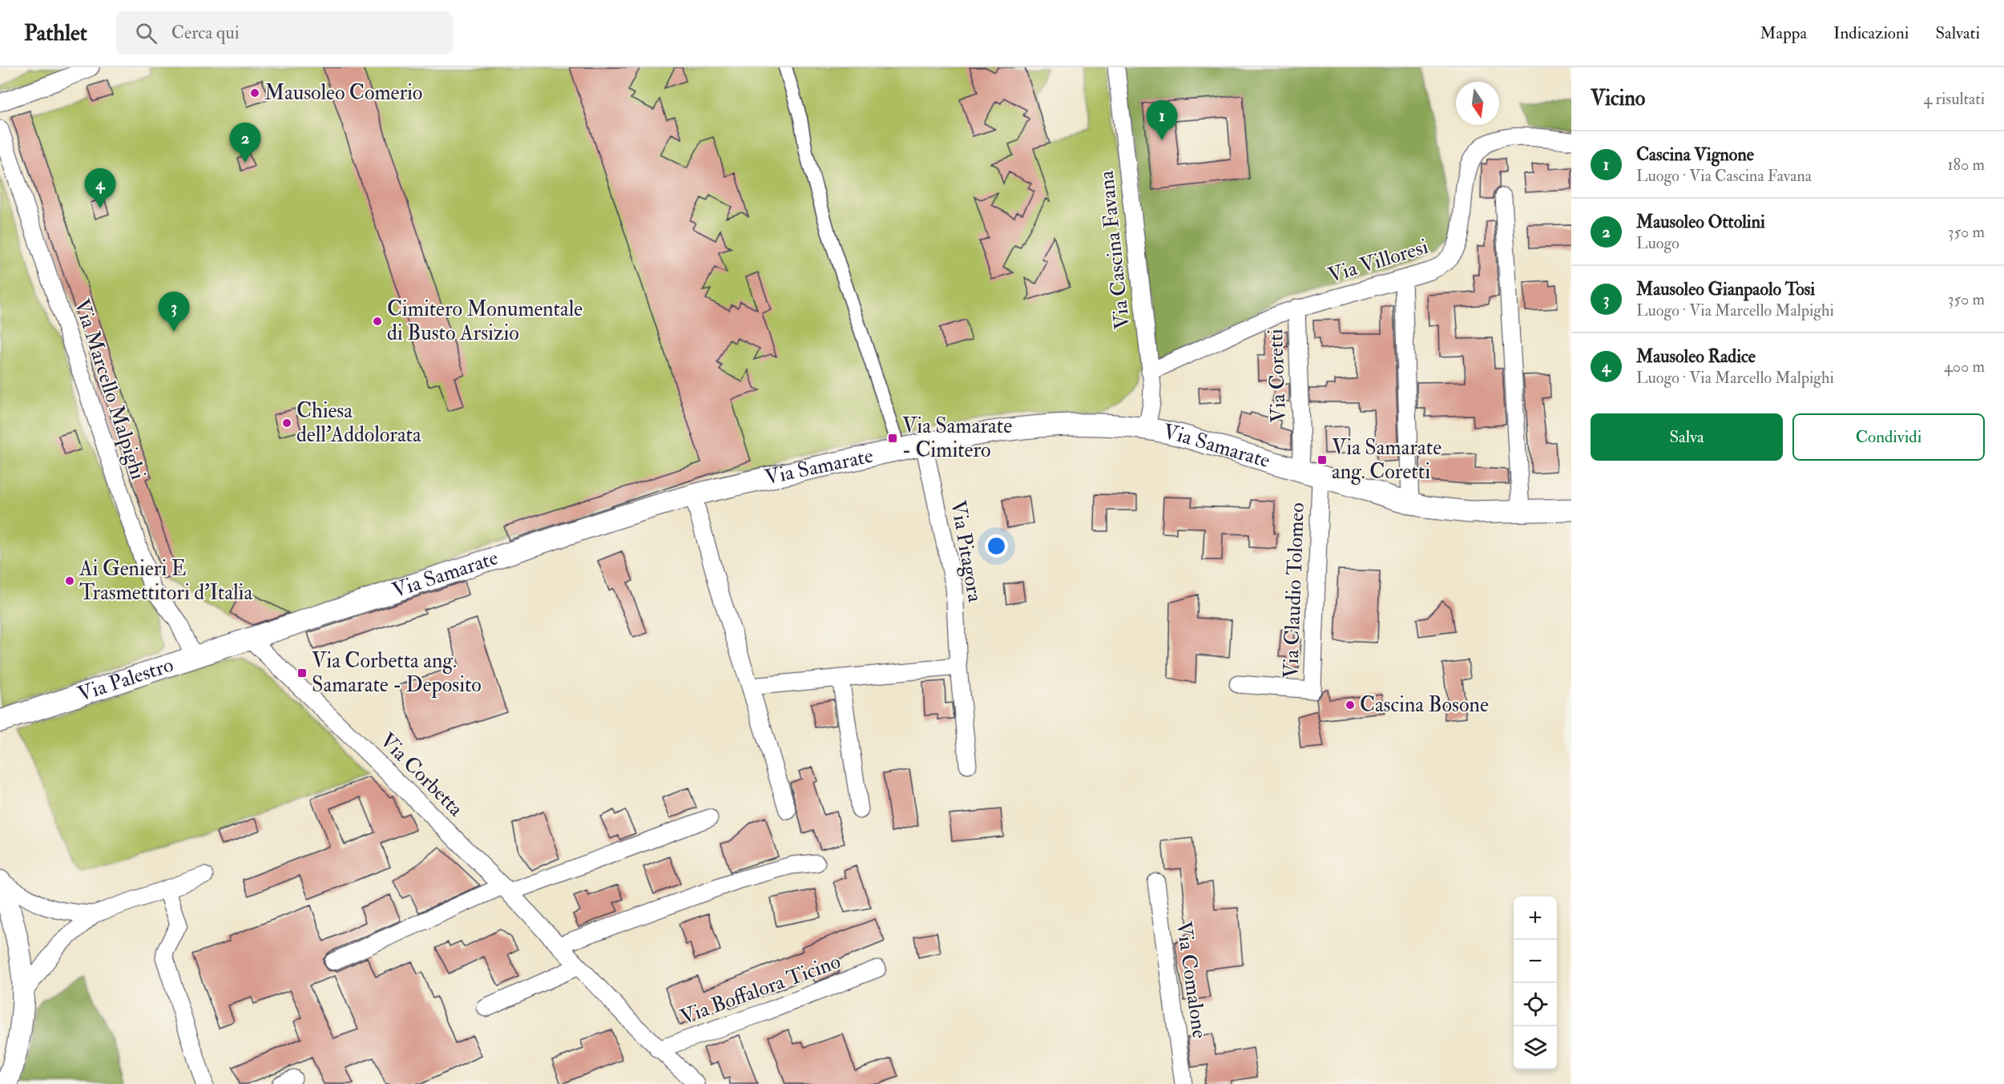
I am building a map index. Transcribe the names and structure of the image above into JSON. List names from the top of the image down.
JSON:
{
  "streets": {
    "street": [
      "Via Cascina Favana",
      "Via Villoresi",
      "Via Coretti",
      "Via Marcello Malpighi",
      "Via Samarate",
      "Via Pitagora",
      "Via Claudio Tolomeo",
      "Via Palestro",
      "Via Corbetta",
      "Via Comalone",
      "Via Boffalora Ticino"
    ]
  },
  "crossings": [
    ["Via Cascina Favana", "Via Villoresi"],
    ["Via Cascina Favana", "Via Samarate"],
    ["Via Villoresi", "Via Coretti"],
    ["Via Coretti", "Via Samarate"],
    ["Via Coretti", "Via Claudio Tolomeo"],
    ["Via Marcello Malpighi", "Via Palestro"],
    ["Via Samarate", "Via Pitagora"],
    ["Via Samarate", "Via Claudio Tolomeo"],
    ["Via Samarate", "Via Palestro"],
    ["Via Samarate", "Via Corbetta"],
    ["Via Palestro", "Via Corbetta"],
    ["Via Corbetta", "Via Boffalora Ticino"]
  ],
  "places": {
    "other": [
      "Mausoleo Comerio",
      "Cimitero Monumentale di Busto Arsizio",
      "Chiesa dell'Addolorata",
      "Ai Genieri E Trasmettitori d'Italia",
      "Cascina Bosone"
    ],
    "transit": ["Via Samarate - Cimitero", "Via Samarate ang. Coretti", "Via Corbetta ang. Samarate - Deposito"]
  },
  "north": "bottom",
  "page": {
    "header": "Pathlet",
    "search": "Cerca qui",
    "nav": ["Mappa", "Indicazioni", "Salvati"],
    "heading": ["Vicino", "4 risultati"],
    "pins": [
      "1",
      "2",
      "4",
      "3"
    ],
    "list": [
      {
        "mark": "1",
        "name": "Cascina Vignone",
        "note": "Luogo · Via Cascina Favana",
        "value": "180 m"
      },
      {
        "mark": "2",
        "name": "Mausoleo Ottolini",
        "note": "Luogo",
        "value": "350 m"
      },
      {
        "mark": "3",
        "name": "Mausoleo Gianpaolo Tosi",
        "note": "Luogo · Via Marcello Malpighi",
        "value": "350 m"
      },
      {
        "mark": "4",
        "name": "Mausoleo Radice",
        "note": "Luogo · Via Marcello Malpighi",
        "value": "400 m"
      }
    ],
    "buttons": ["Salva", "Condividi"],
    "map_buttons": ["+", "−"]
  }
}
